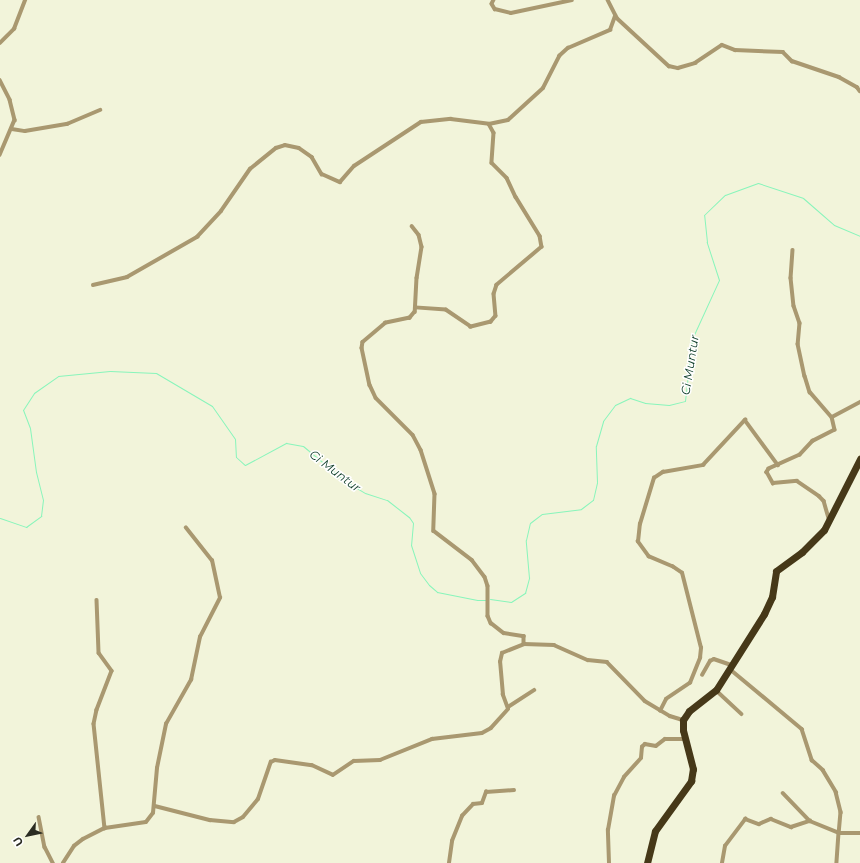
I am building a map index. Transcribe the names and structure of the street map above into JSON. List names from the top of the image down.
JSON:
{
  "water": ["Ci Muntur"],
  "north": "bottom left"
}
